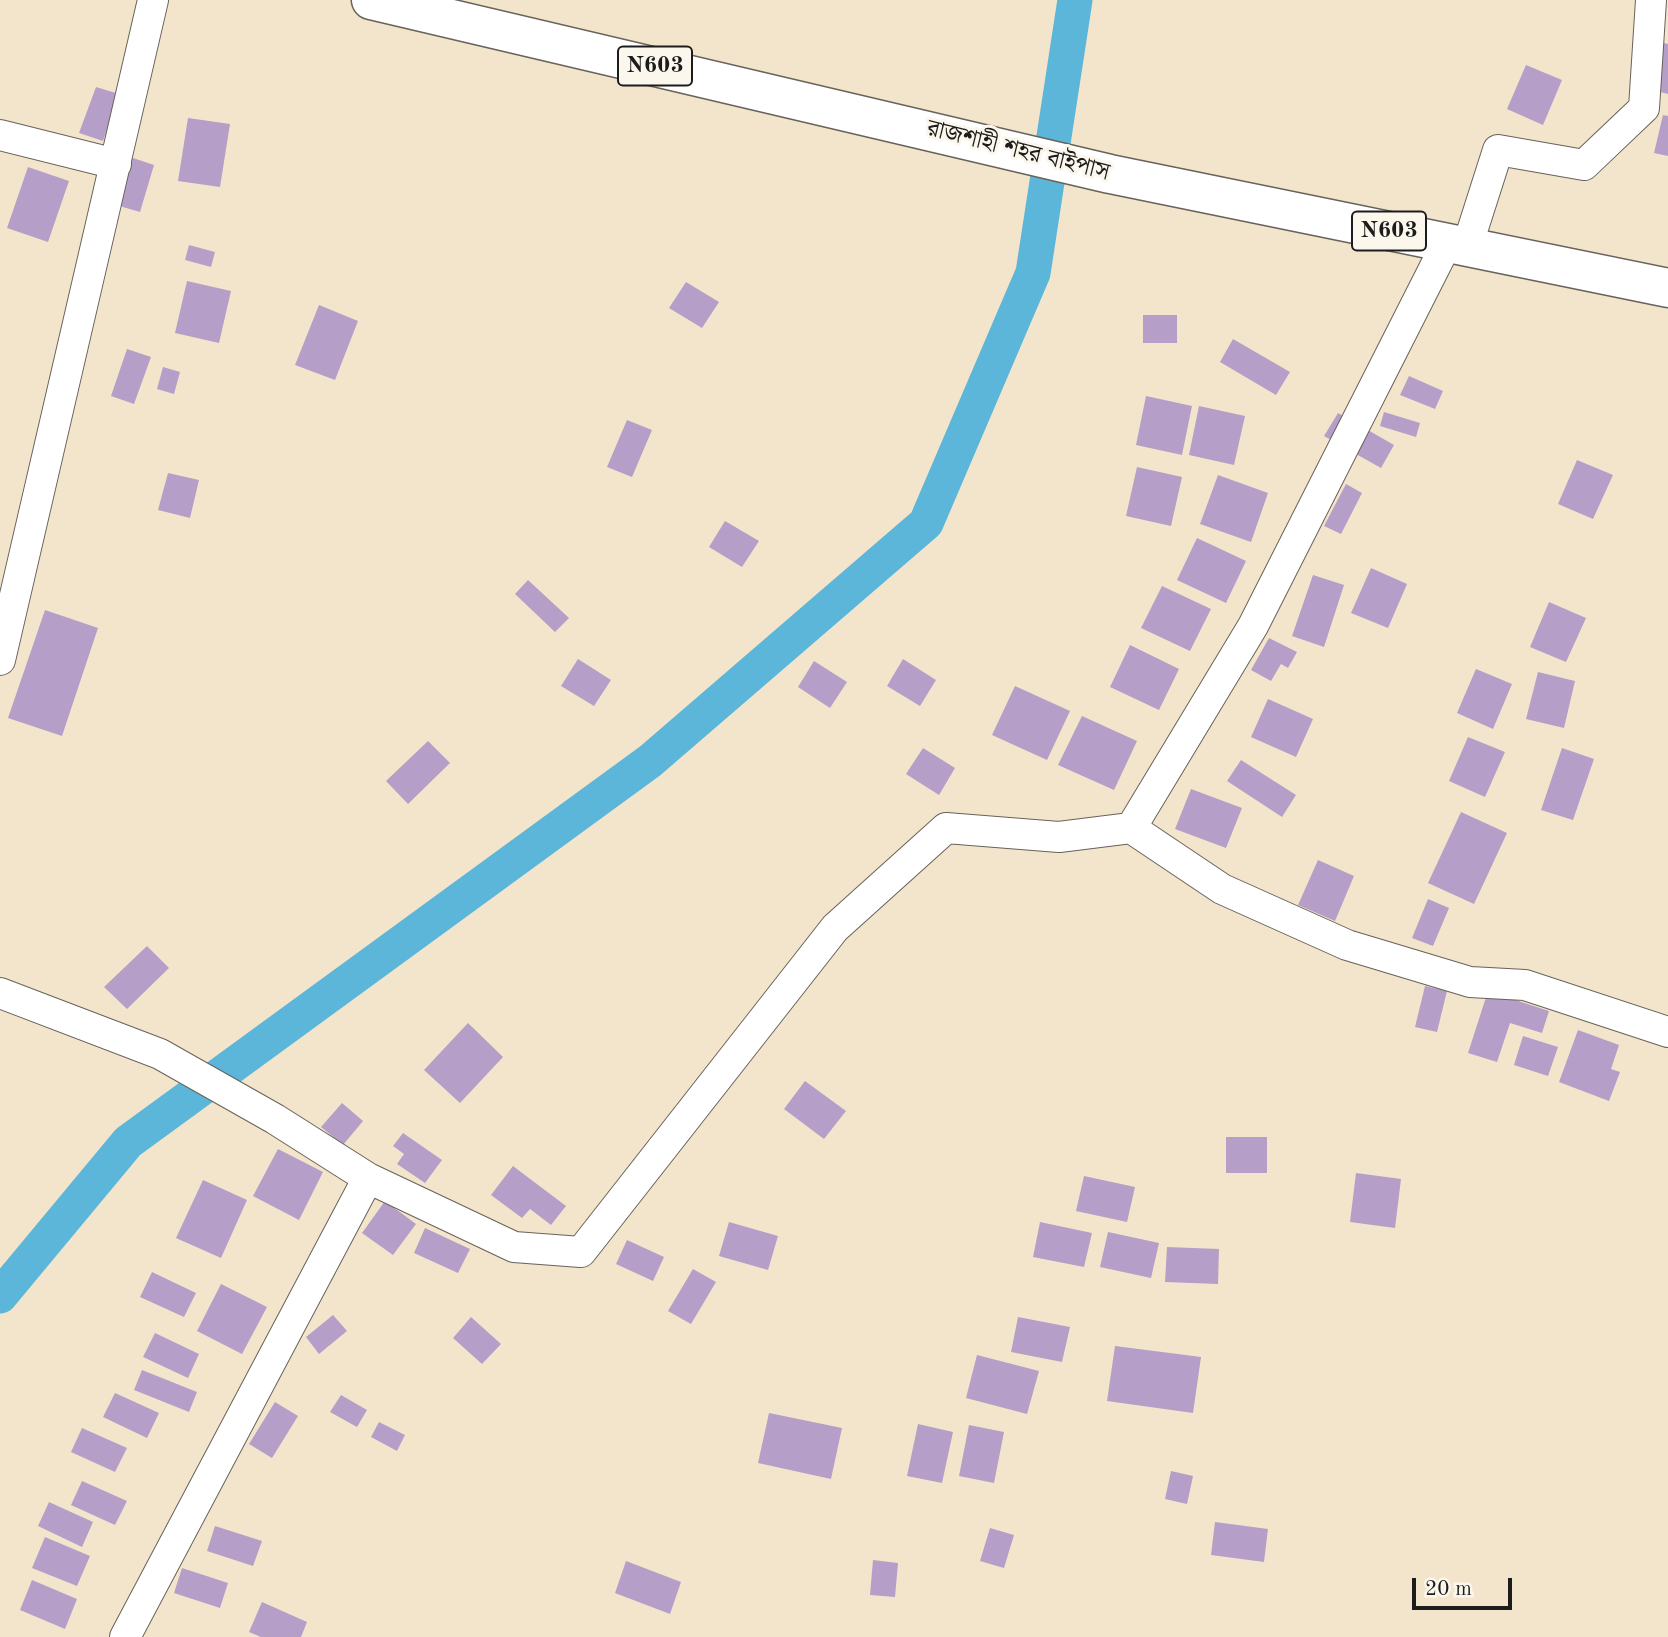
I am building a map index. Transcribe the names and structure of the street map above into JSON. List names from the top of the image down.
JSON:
{
  "streets": {
    "highway": ["N603", "রাজশাহী শহর বাইপাস"]
  },
  "scale_bar": "20 m"
}
